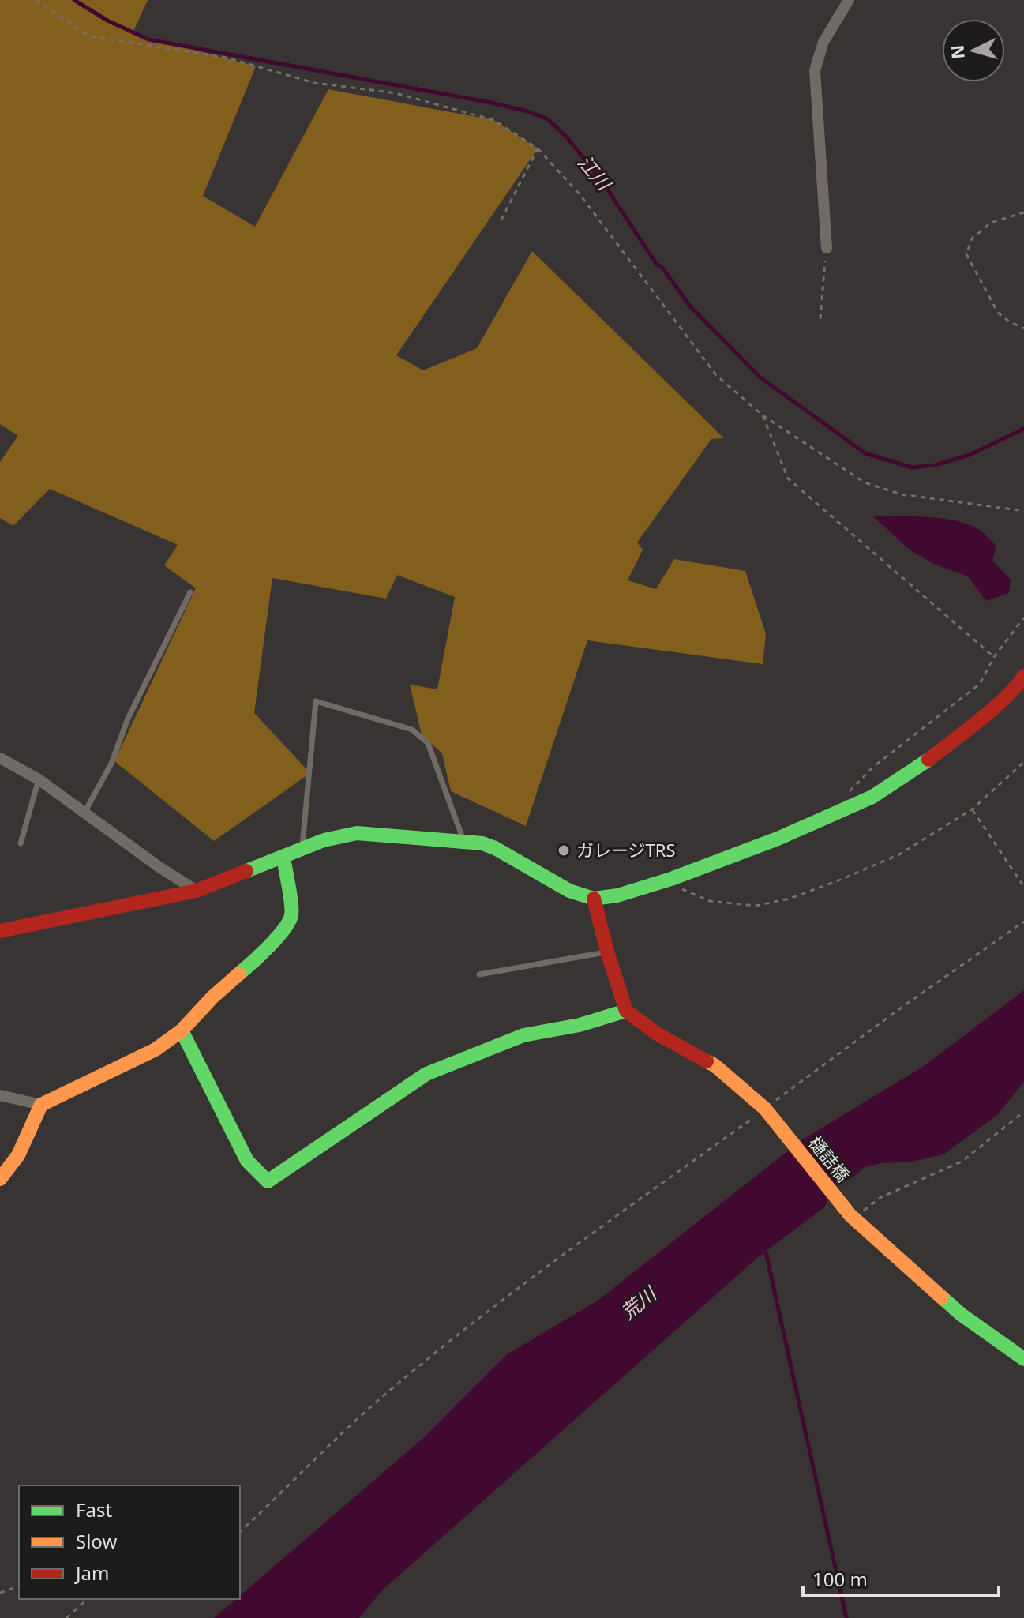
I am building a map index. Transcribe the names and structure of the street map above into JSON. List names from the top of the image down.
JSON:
{
  "streets": {
    "street": ["樋詰橋"]
  },
  "water": ["江川", "荒川"],
  "places": ["ガレージTRS"],
  "legend": ["Fast", "Slow", "Jam"],
  "scale_bar": "100 m",
  "north": "left"
}
